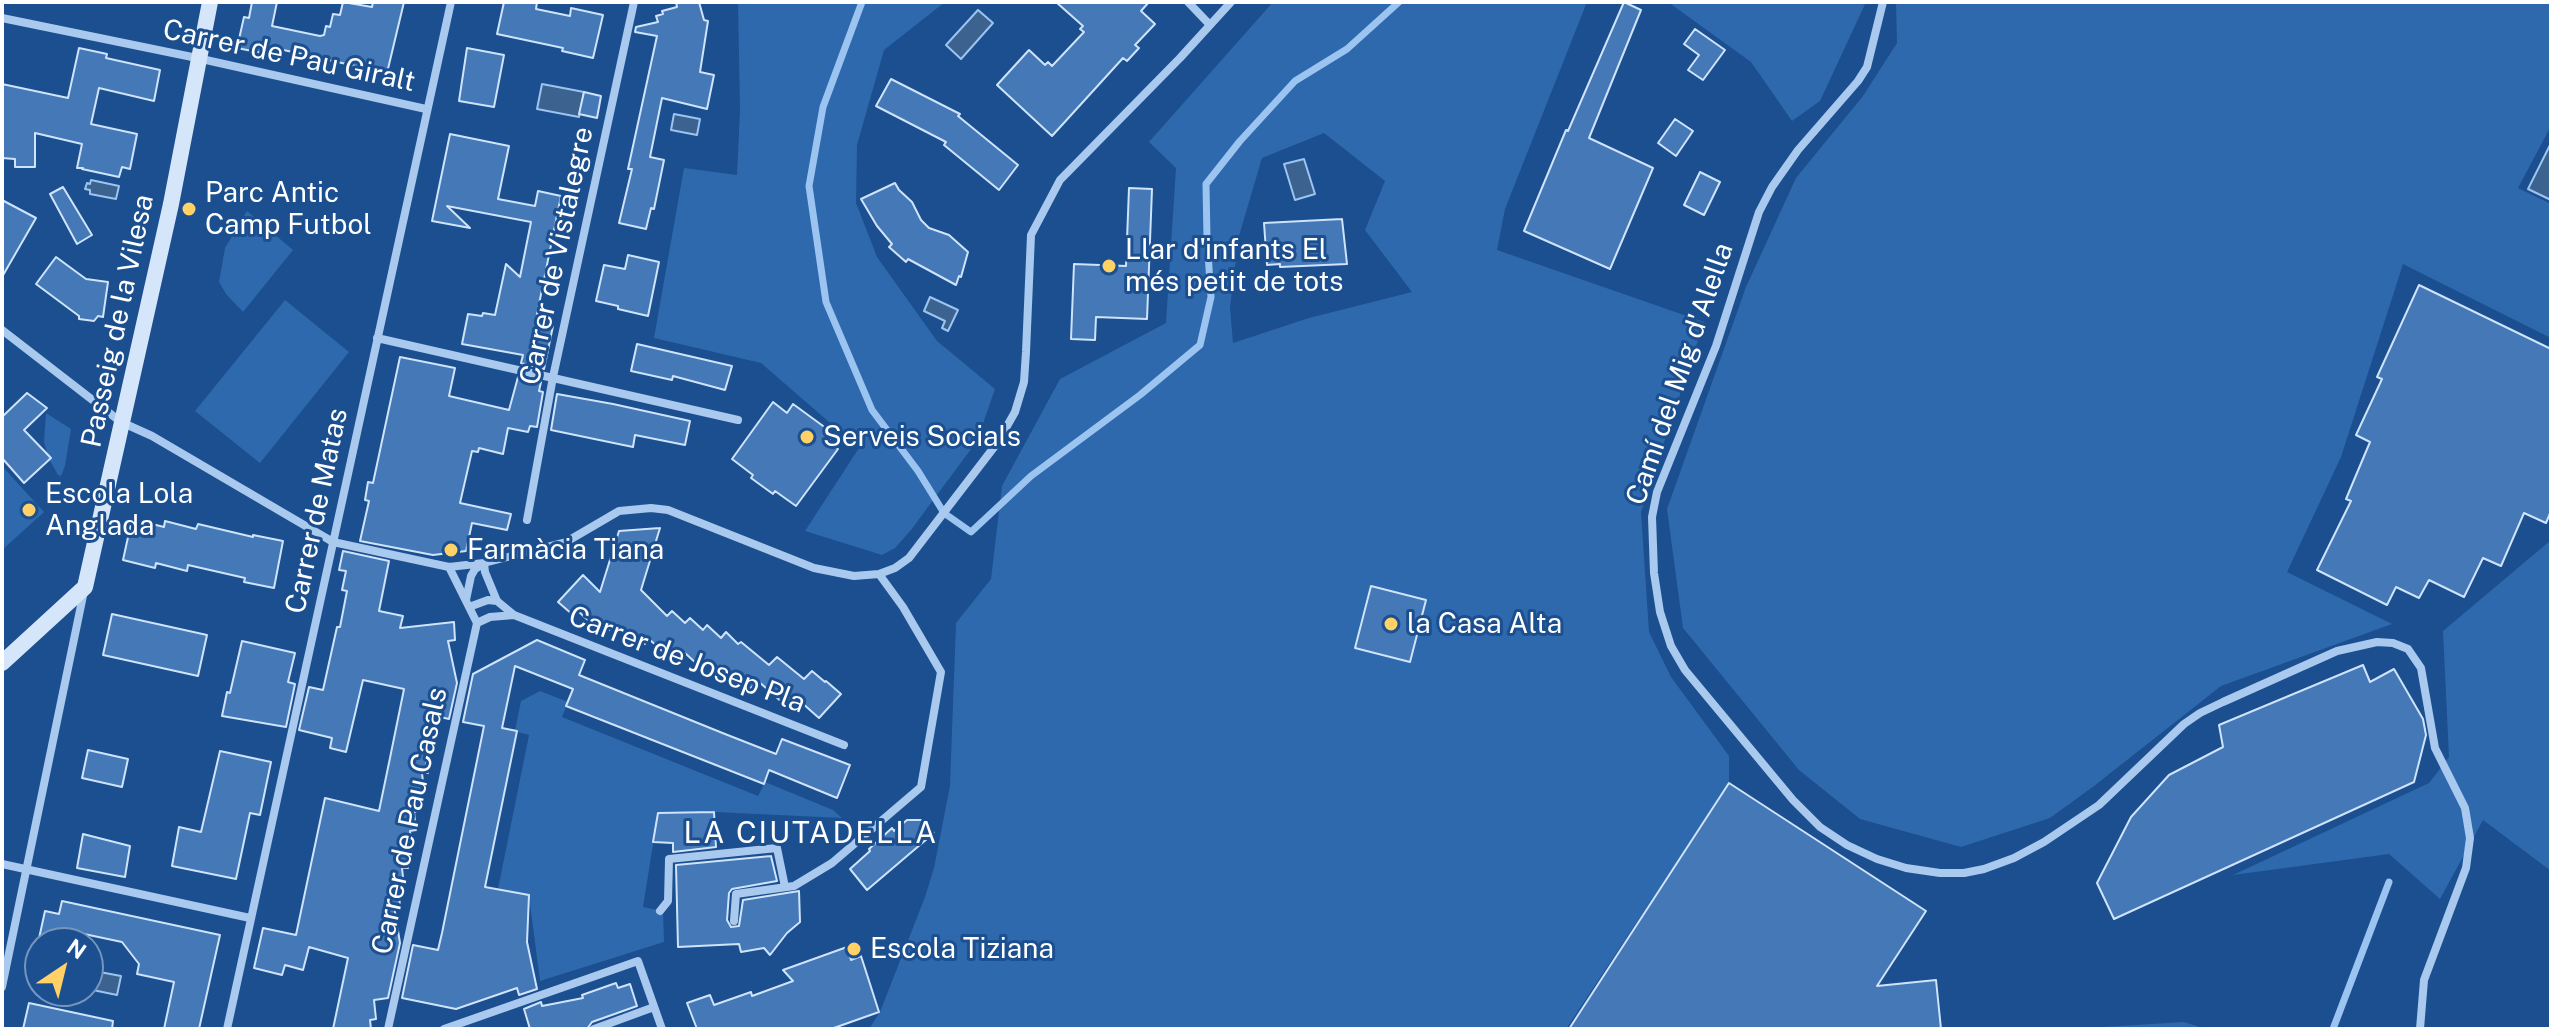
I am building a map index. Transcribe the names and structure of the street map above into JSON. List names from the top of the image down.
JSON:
{
  "streets": {
    "street": [
      "Carrer de Pau Giralt",
      "Carrer de Vistalegre",
      "Passeig de la Vilesa",
      "Camí del Mig d'Alella",
      "Carrer de Matas",
      "Carrer de Josep Pla",
      "Carrer de Pau Casals"
    ]
  },
  "crossings": [
    ["Carrer de Pau Giralt", "Passeig de la Vilesa"],
    ["Carrer de Pau Giralt", "Carrer de Matas"]
  ],
  "districts": ["LA CIUTADELLA"],
  "places": [
    "Parc Antic Camp Futbol",
    "Llar d'infants El més petit de tots",
    "Serveis Socials",
    "Escola Lola Anglada",
    "Farmàcia Tiana",
    "la Casa Alta",
    "Escola Tiziana"
  ],
  "north": "top right"
}
